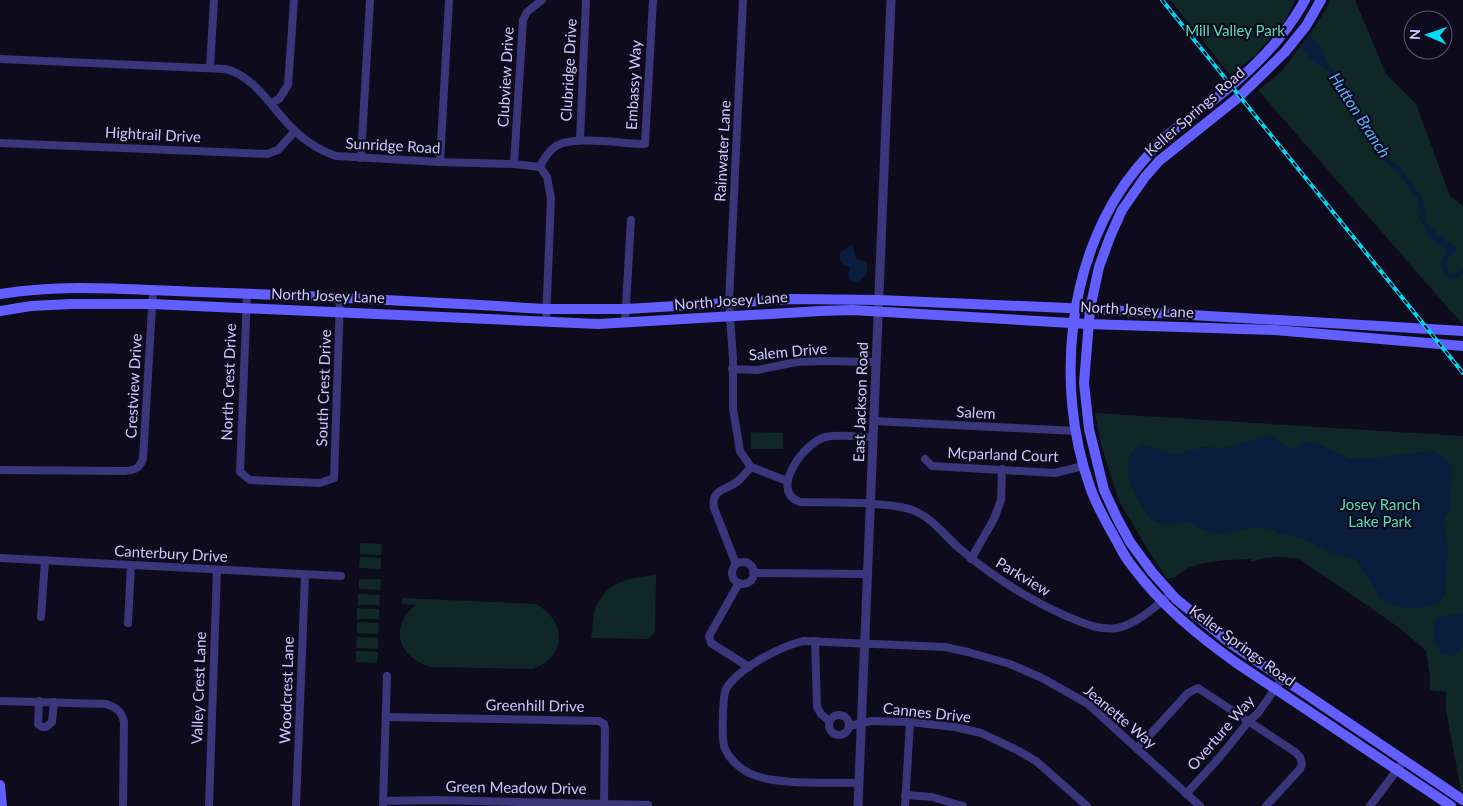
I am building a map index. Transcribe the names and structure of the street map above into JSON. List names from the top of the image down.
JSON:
{
  "streets": {
    "main road": ["Keller Springs Road", "North Josey Lane"],
    "street": [
      "Clubridge Drive",
      "Clubview Drive",
      "Embassy Way",
      "Hightrail Drive",
      "Sunridge Road",
      "Rainwater Lane",
      "Salem Drive",
      "North Crest Drive",
      "Crestview Drive",
      "South Crest Drive",
      "East Jackson Road",
      "Salem",
      "Mcparland Court",
      "Canterbury Drive",
      "Parkview",
      "Valley Crest Lane",
      "Woodcrest Lane",
      "Greenhill Drive",
      "Cannes Drive",
      "Jeanette Way",
      "Overture Way",
      "Green Meadow Drive"
    ]
  },
  "crossings": [
    ["Clubridge Drive", "Embassy Way"],
    ["Clubview Drive", "Sunridge Road"],
    ["Embassy Way", "Sunridge Road"],
    ["Keller Springs Road", "North Josey Lane"],
    ["Keller Springs Road", "Salem"],
    ["Keller Springs Road", "Mcparland Court"],
    ["Keller Springs Road", "Parkview"],
    ["Keller Springs Road", "Overture Way"],
    ["Hightrail Drive", "Sunridge Road"],
    ["Rainwater Lane", "North Josey Lane"],
    ["Rainwater Lane", "Salem Drive"],
    ["North Josey Lane", "North Crest Drive"],
    ["North Josey Lane", "Crestview Drive"],
    ["North Josey Lane", "South Crest Drive"],
    ["North Josey Lane", "East Jackson Road"],
    ["Salem Drive", "East Jackson Road"],
    ["North Crest Drive", "South Crest Drive"],
    ["East Jackson Road", "Salem"],
    ["East Jackson Road", "Parkview"],
    ["East Jackson Road", "Cannes Drive"],
    ["East Jackson Road", "Jeanette Way"],
    ["Canterbury Drive", "Valley Crest Lane"],
    ["Canterbury Drive", "Woodcrest Lane"],
    ["Greenhill Drive", "Green Meadow Drive"],
    ["Jeanette Way", "Overture Way"]
  ],
  "water": ["Hutton Branch"],
  "parks": ["Mill Valley Park", "Josey Ranch Lake Park"],
  "north": "left"
}
